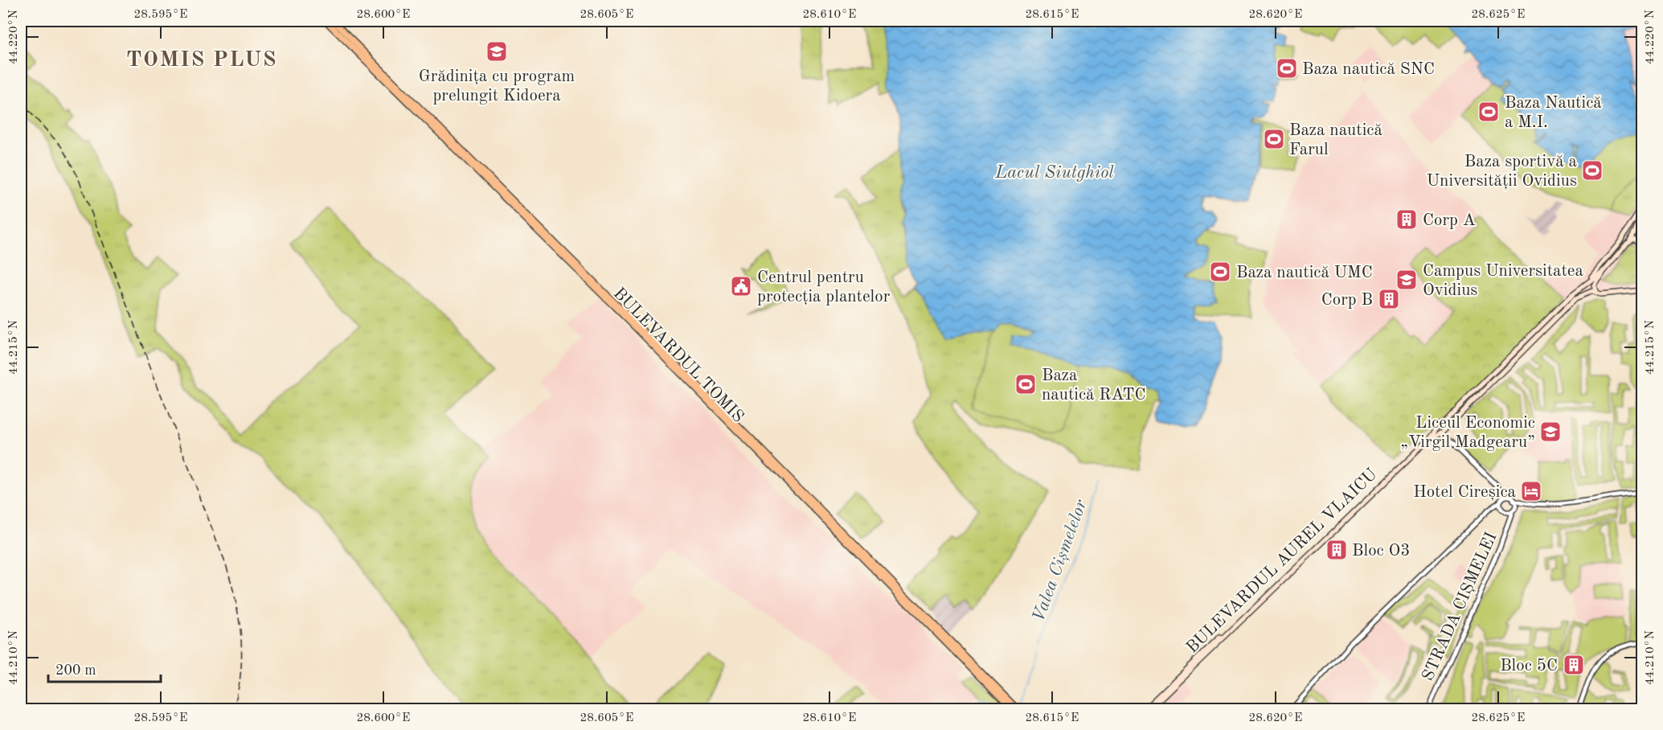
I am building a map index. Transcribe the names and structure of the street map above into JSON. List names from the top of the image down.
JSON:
{
  "streets": {
    "main road": ["BULEVARDUL TOMIS", "BULEVARDUL AUREL VLAICU"],
    "street": ["STRADA CIȘMELEI"]
  },
  "districts": ["TOMIS PLUS"],
  "water": ["Lacul Siutghiol", "Valea Cișmelelor"],
  "places": {
    "school or university": ["Grădinița cu program prelungit Kidoera", "Campus Universitatea Ovidius", "Liceul Economic „Virgil Madgearu”"],
    "sports": [
      "Baza nautică SNC",
      "Baza Nautică a M.I.",
      "Baza nautică Farul",
      "Baza sportivă a Universității Ovidius",
      "Baza nautică UMC",
      "Baza nautică RATC"
    ],
    "building": [
      "Corp A",
      "Corp B",
      "Bloc O3",
      "Bloc 5C"
    ],
    "public building": ["Centrul pentru protecția plantelor"],
    "hotel": ["Hotel Cireșica"]
  },
  "scale_bar": "200 m",
  "coordinates": [
    "28.595°E",
    "28.600°E",
    "28.605°E",
    "28.610°E",
    "28.615°E",
    "28.620°E",
    "28.625°E",
    "44.220°N",
    "44.215°N",
    "44.210°N"
  ]
}
